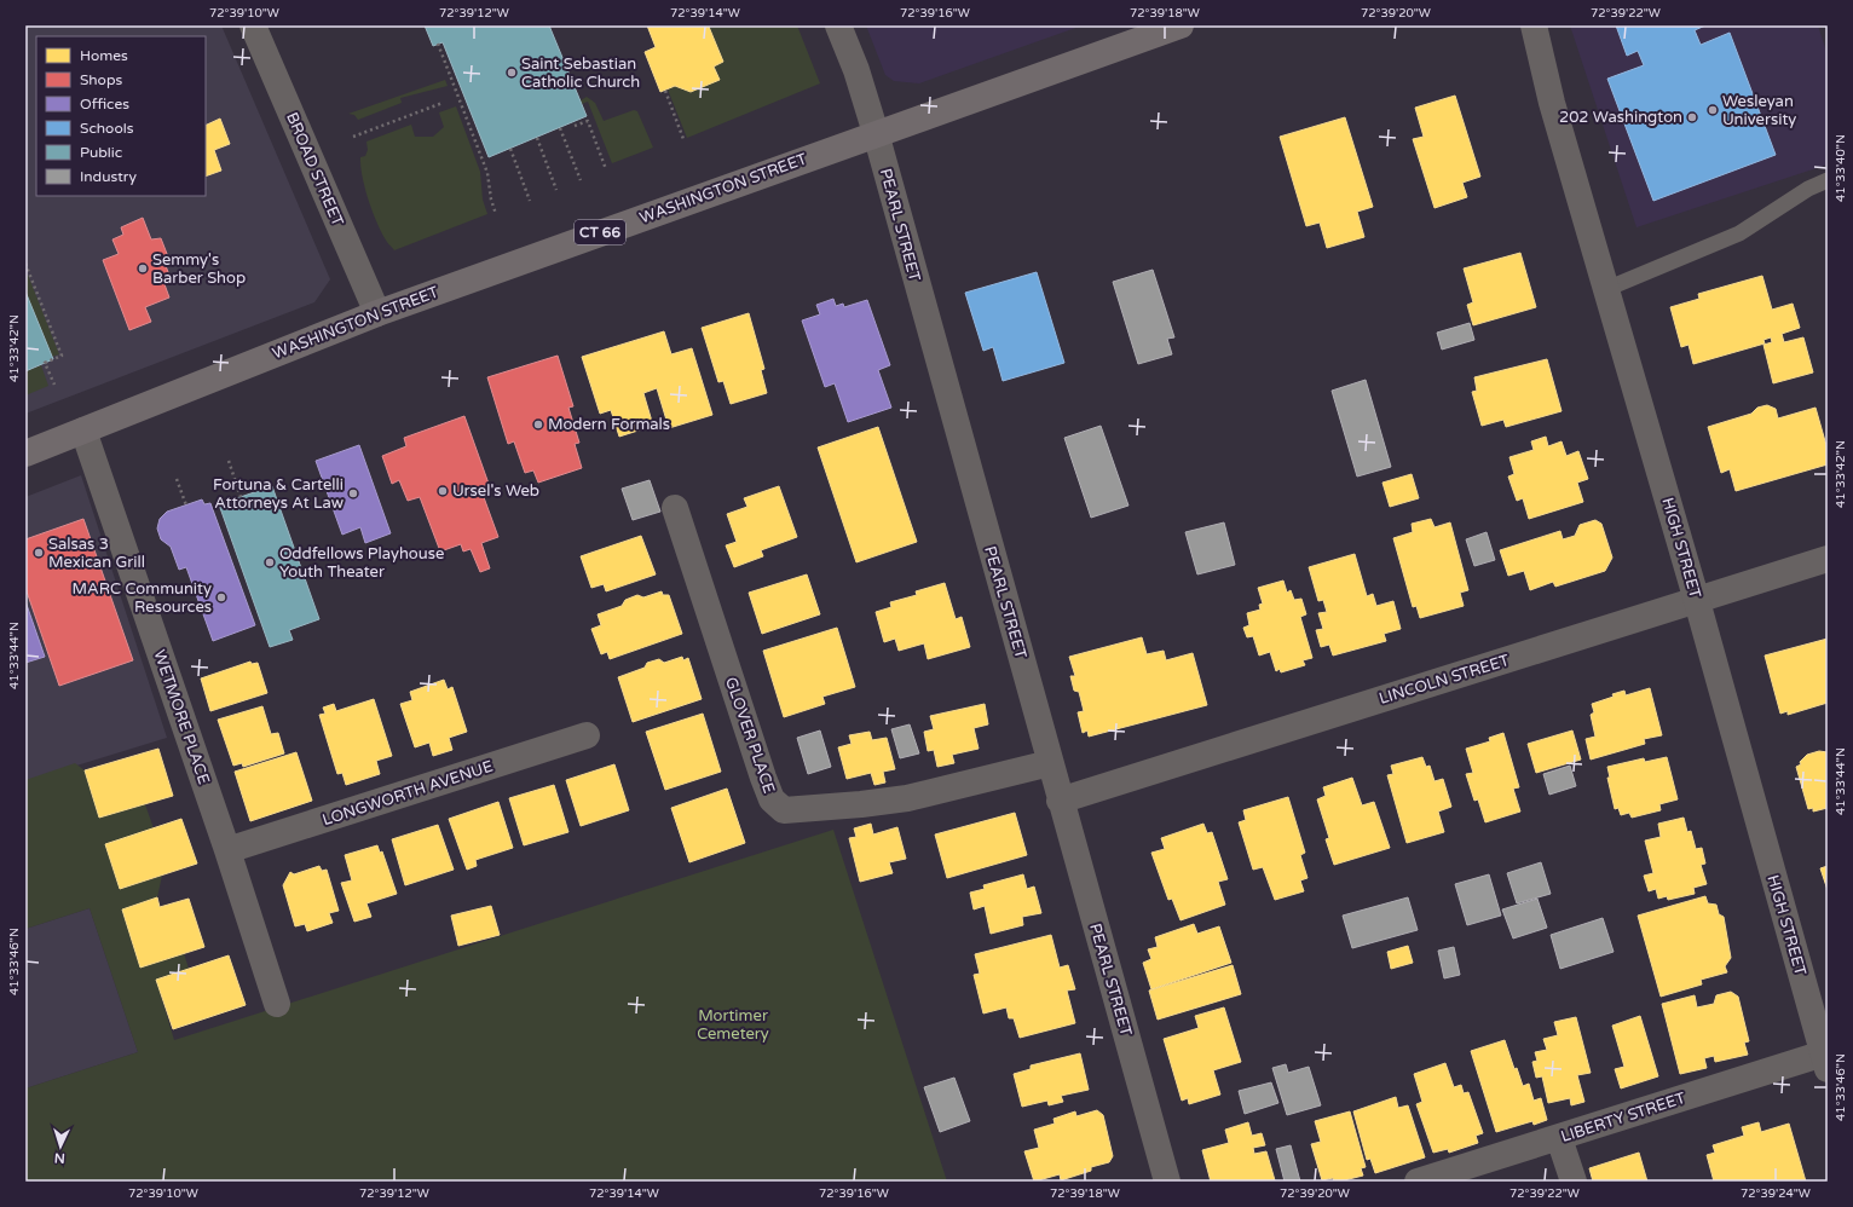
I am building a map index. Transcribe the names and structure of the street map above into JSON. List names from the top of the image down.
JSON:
{
  "streets": {
    "highway": ["WASHINGTON STREET", "CT 66"],
    "street": [
      "BROAD STREET",
      "PEARL STREET",
      "HIGH STREET",
      "LINCOLN STREET",
      "WETMORE PLACE",
      "GLOVER PLACE",
      "LONGWORTH AVENUE",
      "LIBERTY STREET"
    ]
  },
  "crossings": [
    ["BROAD STREET", "WASHINGTON STREET"],
    ["WASHINGTON STREET", "PEARL STREET"],
    ["WASHINGTON STREET", "WETMORE PLACE"],
    ["PEARL STREET", "LINCOLN STREET"],
    ["PEARL STREET", "GLOVER PLACE"],
    ["HIGH STREET", "LINCOLN STREET"],
    ["HIGH STREET", "LIBERTY STREET"],
    ["WETMORE PLACE", "LONGWORTH AVENUE"]
  ],
  "parks": ["Mortimer Cemetery"],
  "places": [
    "Saint Sebastian Catholic Church",
    "Wesleyan University",
    "202 Washington",
    "Semmy's Barber Shop",
    "Modern Formals",
    "Ursel's Web",
    "Fortuna & Cartelli Attorneys At Law",
    "Salsas 3 Mexican Grill",
    "Oddfellows Playhouse Youth Theater",
    "MARC Community Resources"
  ],
  "legend": [
    "Homes",
    "Shops",
    "Offices",
    "Schools",
    "Public",
    "Industry"
  ],
  "north": "bottom",
  "coordinates": [
    "72°39'10\"W",
    "72°39'12\"W",
    "72°39'14\"W",
    "72°39'16\"W",
    "72°39'18\"W",
    "72°39'20\"W",
    "72°39'22\"W",
    "41°33'40\"N",
    "41°33'42\"N",
    "41°33'44\"N",
    "41°33'46\"N",
    "72°39'24\"W"
  ]
}
